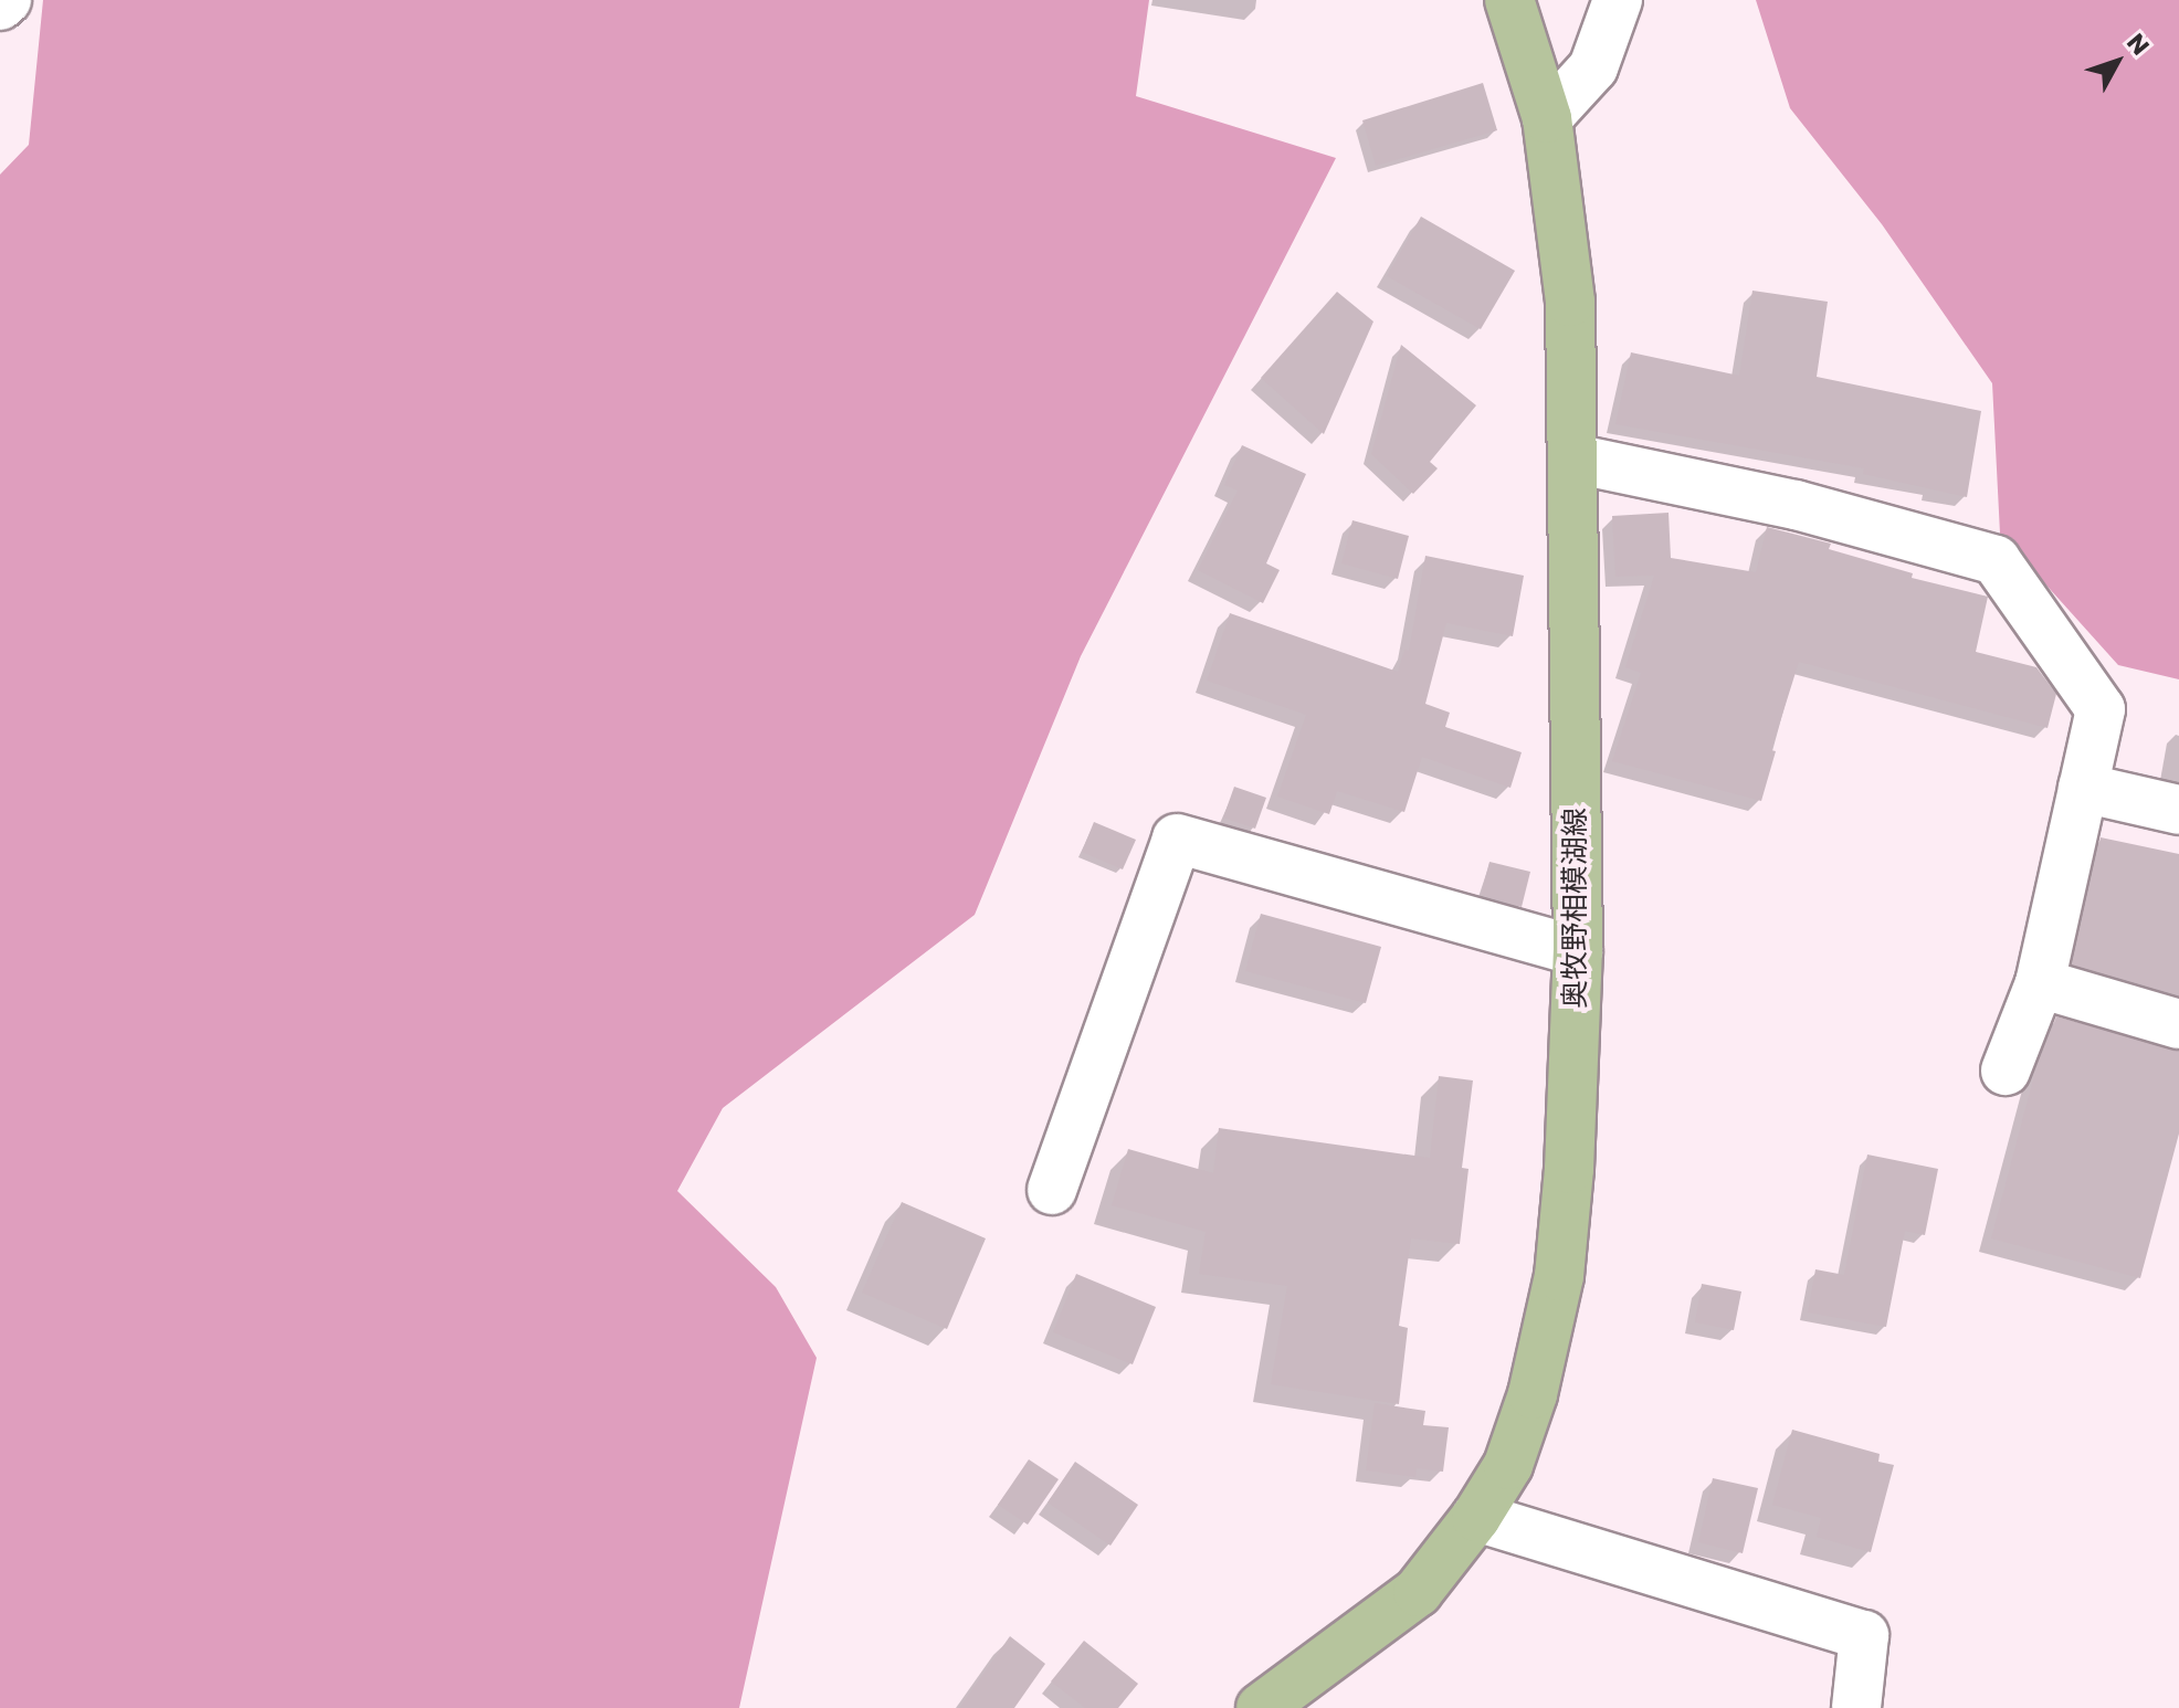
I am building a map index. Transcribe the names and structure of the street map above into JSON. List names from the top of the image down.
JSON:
{
  "streets": {
    "main road": ["奥牧野相模湖線"]
  },
  "north": "top right"
}
